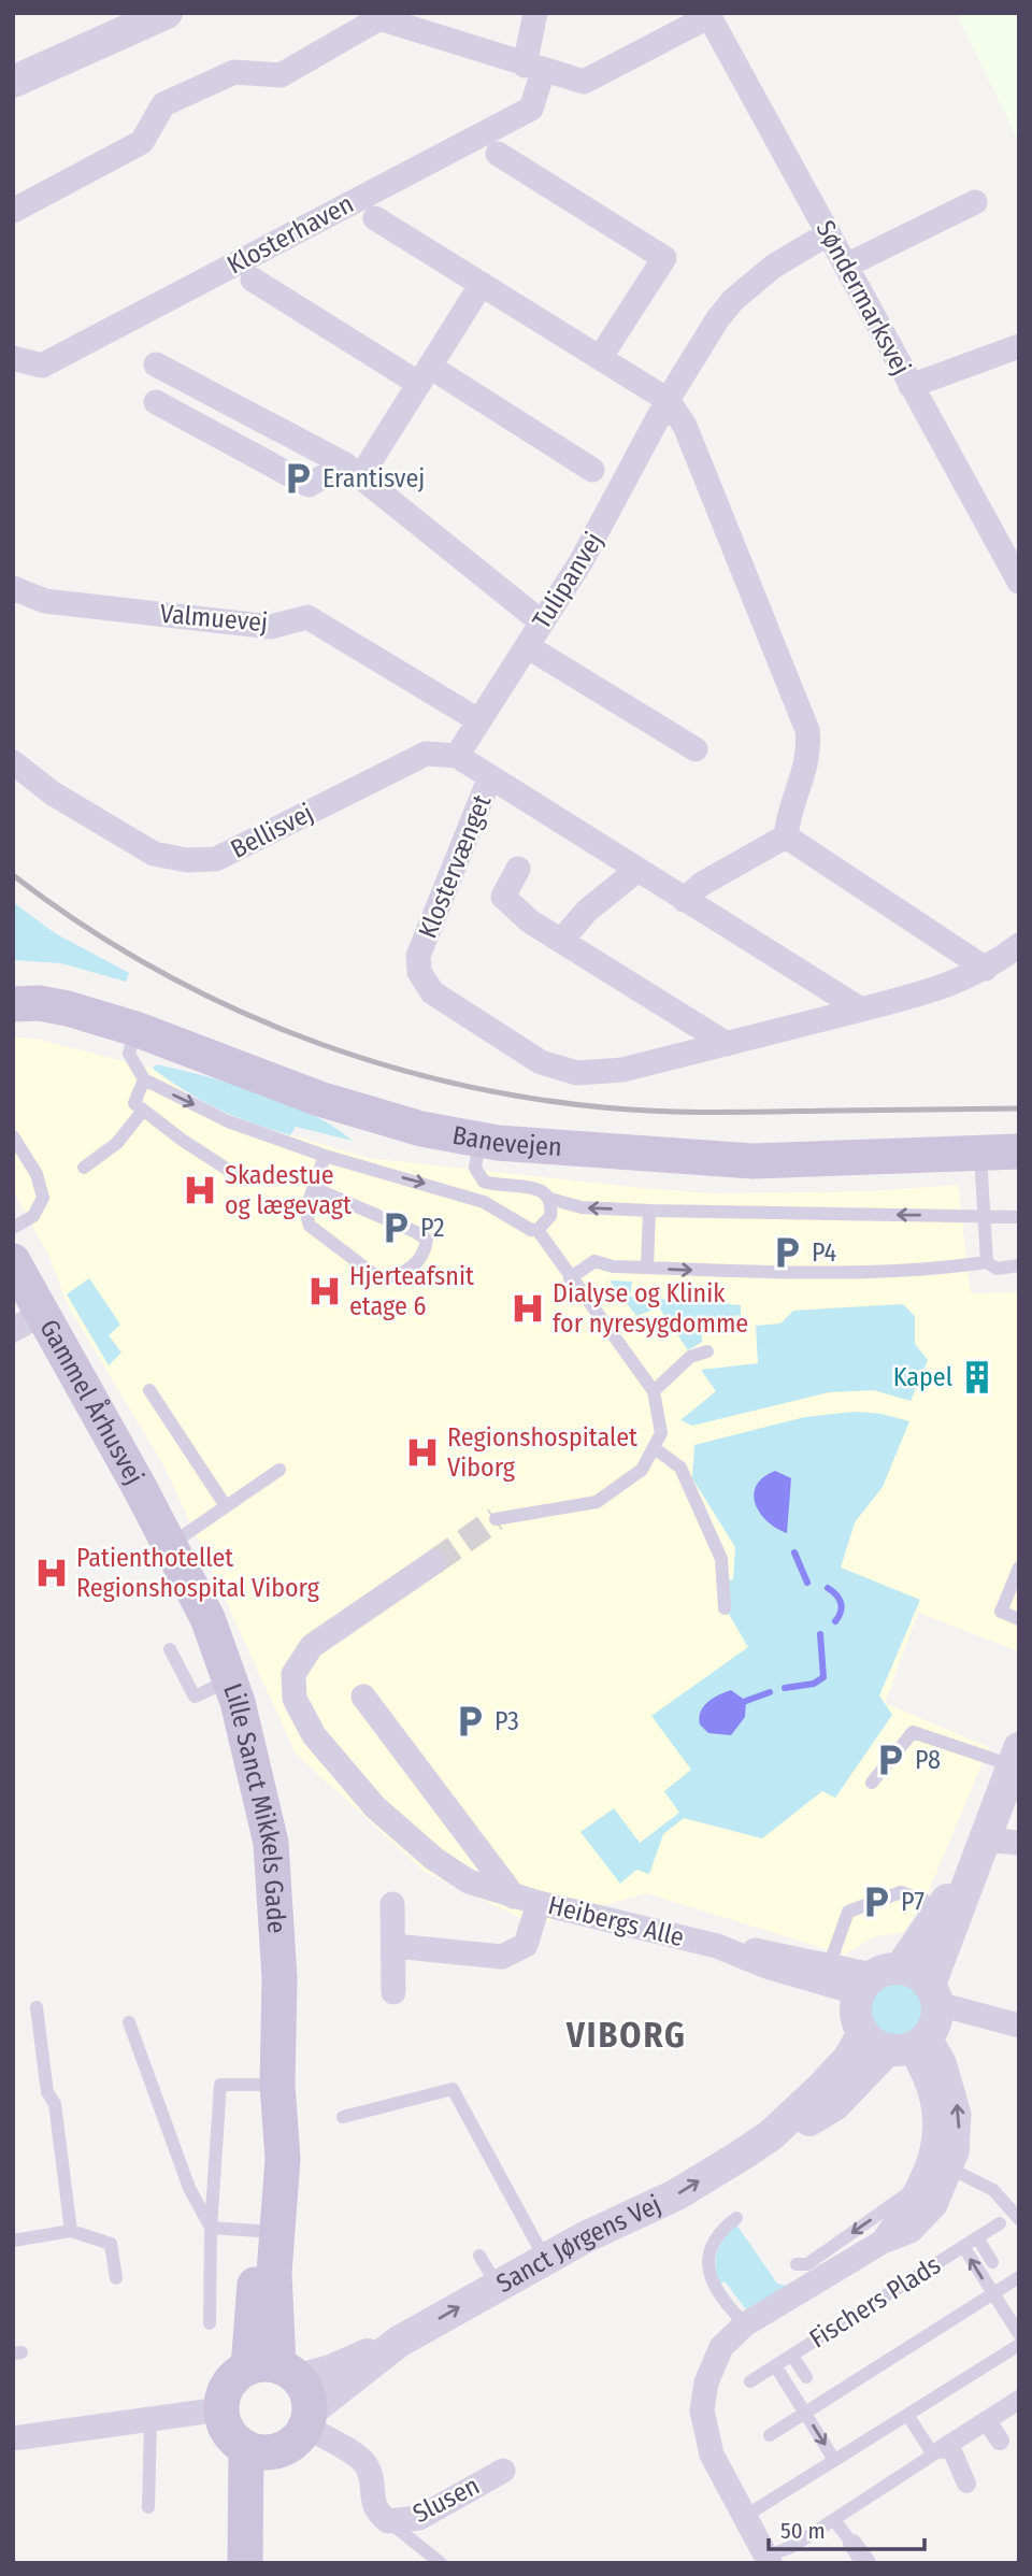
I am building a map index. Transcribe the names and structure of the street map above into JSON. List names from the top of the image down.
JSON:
{
  "streets": {
    "main road": ["Banevejen", "Gammel Århusvej", "Lille Sanct Mikkels Gade"],
    "street": [
      "Klosterhaven",
      "Søndermarksvej",
      "Tulipanvej",
      "Valmuevej",
      "Bellisvej",
      "Klostervænget",
      "Heibergs Alle",
      "Sanct Jørgens Vej",
      "Slusen"
    ],
    "lane": ["Fischers Plads"]
  },
  "crossings": [
    ["Søndermarksvej", "Tulipanvej"],
    ["Tulipanvej", "Valmuevej"],
    ["Tulipanvej", "Bellisvej"],
    ["Tulipanvej", "Klostervænget"],
    ["Bellisvej", "Klostervænget"],
    ["Gammel Århusvej", "Lille Sanct Mikkels Gade"],
    ["Lille Sanct Mikkels Gade", "Sanct Jørgens Vej"],
    ["Lille Sanct Mikkels Gade", "Slusen"],
    ["Heibergs Alle", "Sanct Jørgens Vej"],
    ["Sanct Jørgens Vej", "Slusen"]
  ],
  "districts": ["VIBORG"],
  "places": {
    "parking": [
      "Erantisvej",
      "P2",
      "P4",
      "P3",
      "P8",
      "P7"
    ],
    "hospital": [
      "Skadestue og lægevagt",
      "Hjerteafsnit etage 6",
      "Dialyse og Klinik for nyresygdomme",
      "Regionshospitalet Viborg",
      "Patienthotellet Regionshospital Viborg"
    ],
    "building": ["Kapel"]
  },
  "scale_bar": "50 m"
}
